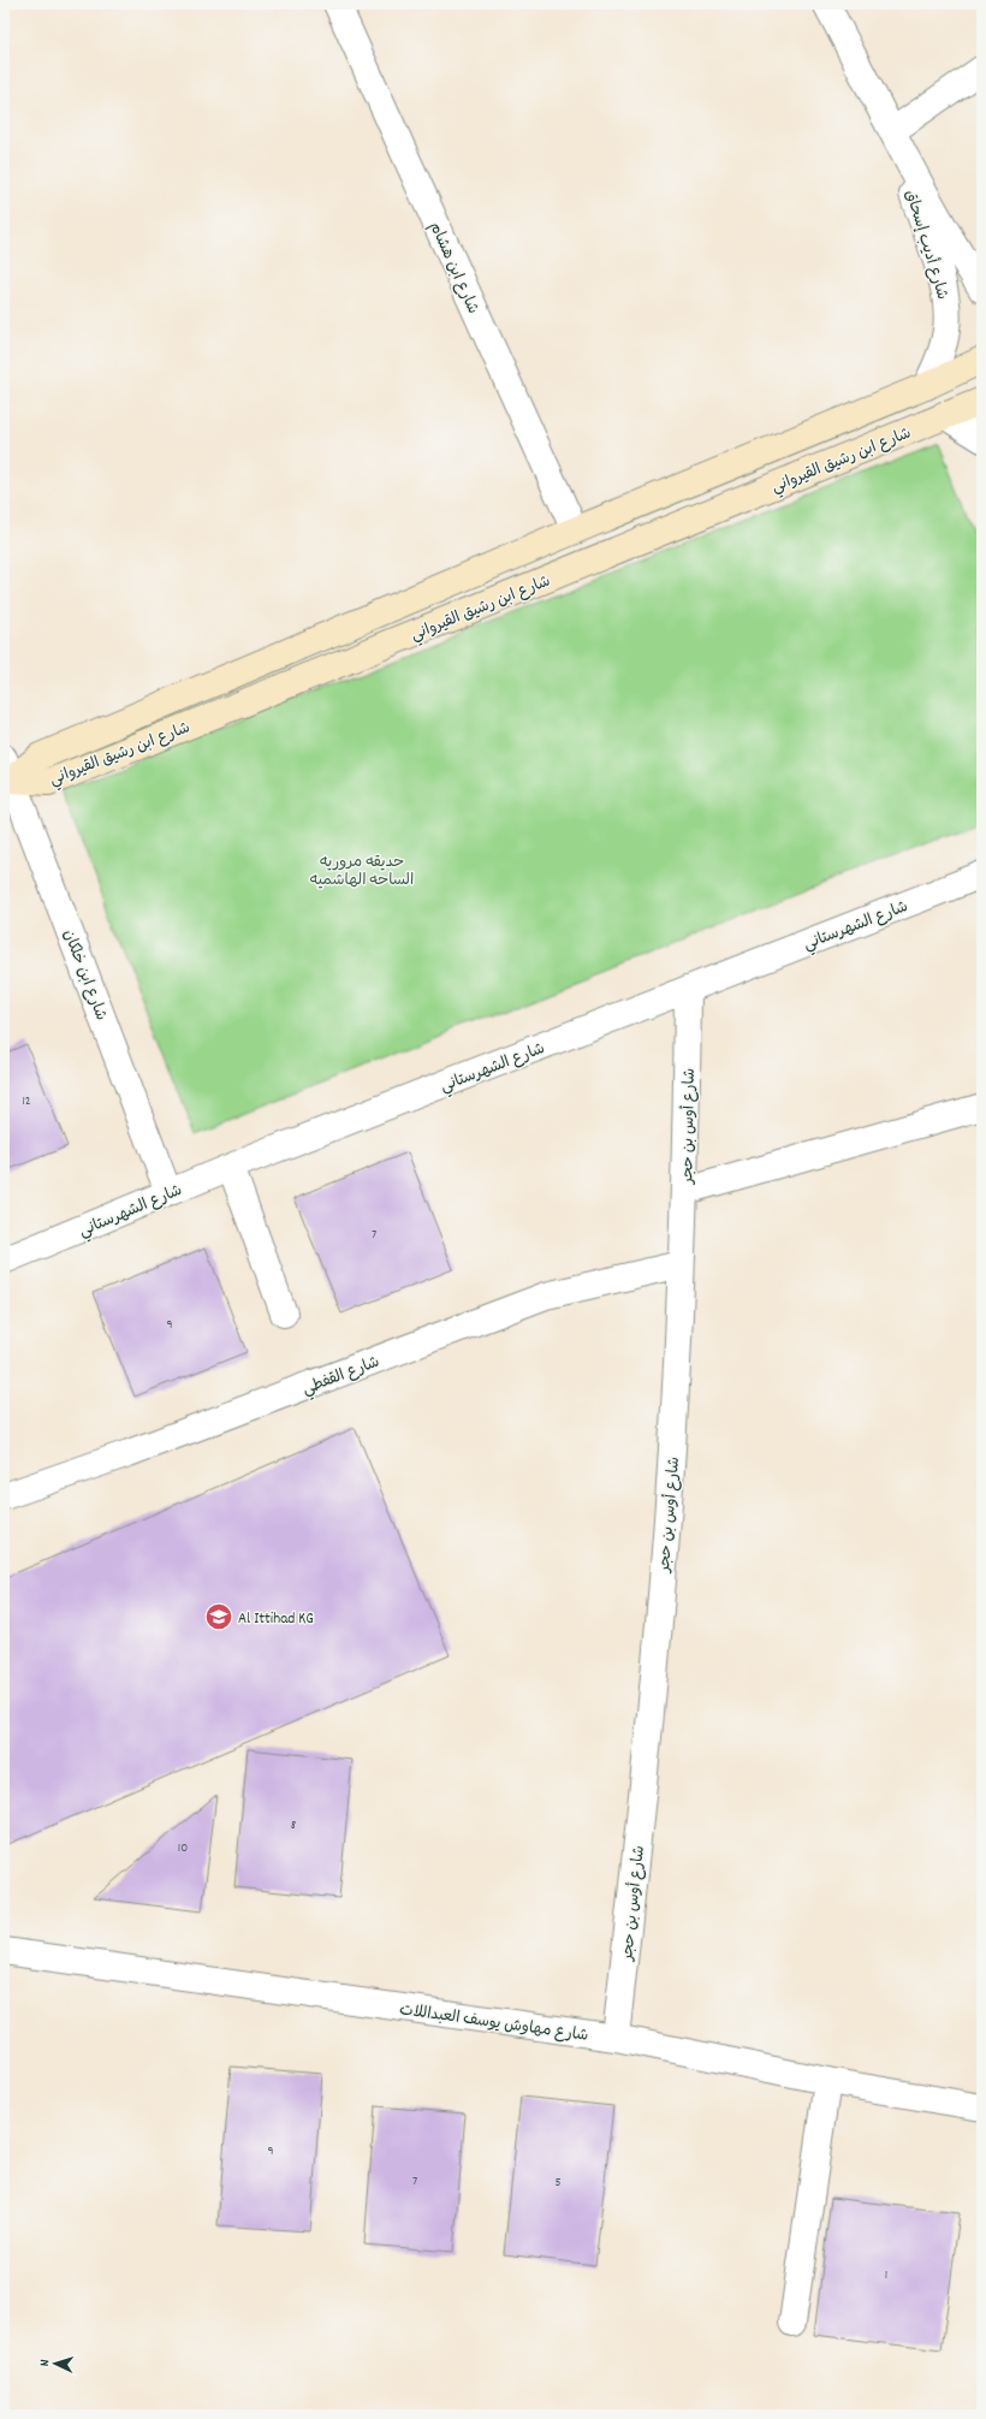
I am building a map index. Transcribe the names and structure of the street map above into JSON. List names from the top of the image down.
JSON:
{
  "streets": {
    "main road": ["شارع ابن رشيق القيرواني"],
    "street": [
      "شارع أديب إسحاق",
      "شارع ابن هشام",
      "شارع الشهرستاني",
      "شارع ابن خلكان",
      "شارع أوس بن حجر",
      "شارع القفطي",
      "شارع مهاوش يوسف العبداللات"
    ]
  },
  "crossings": [
    ["شارع أديب إسحاق", "شارع ابن رشيق القيرواني"],
    ["شارع ابن هشام", "شارع ابن رشيق القيرواني"],
    ["شارع ابن رشيق القيرواني", "شارع ابن خلكان"],
    ["شارع الشهرستاني", "شارع ابن خلكان"],
    ["شارع الشهرستاني", "شارع أوس بن حجر"],
    ["شارع أوس بن حجر", "شارع القفطي"],
    ["شارع أوس بن حجر", "شارع مهاوش يوسف العبداللات"]
  ],
  "parks": ["حديقه مروريه الساحه الهاشميه"],
  "places": {
    "school or university": ["Al Ittihad KG"]
  },
  "house_numbers": [
    "12",
    "7",
    "9",
    "8",
    "10",
    "9",
    "7",
    "5",
    "1"
  ],
  "north": "left"
}
